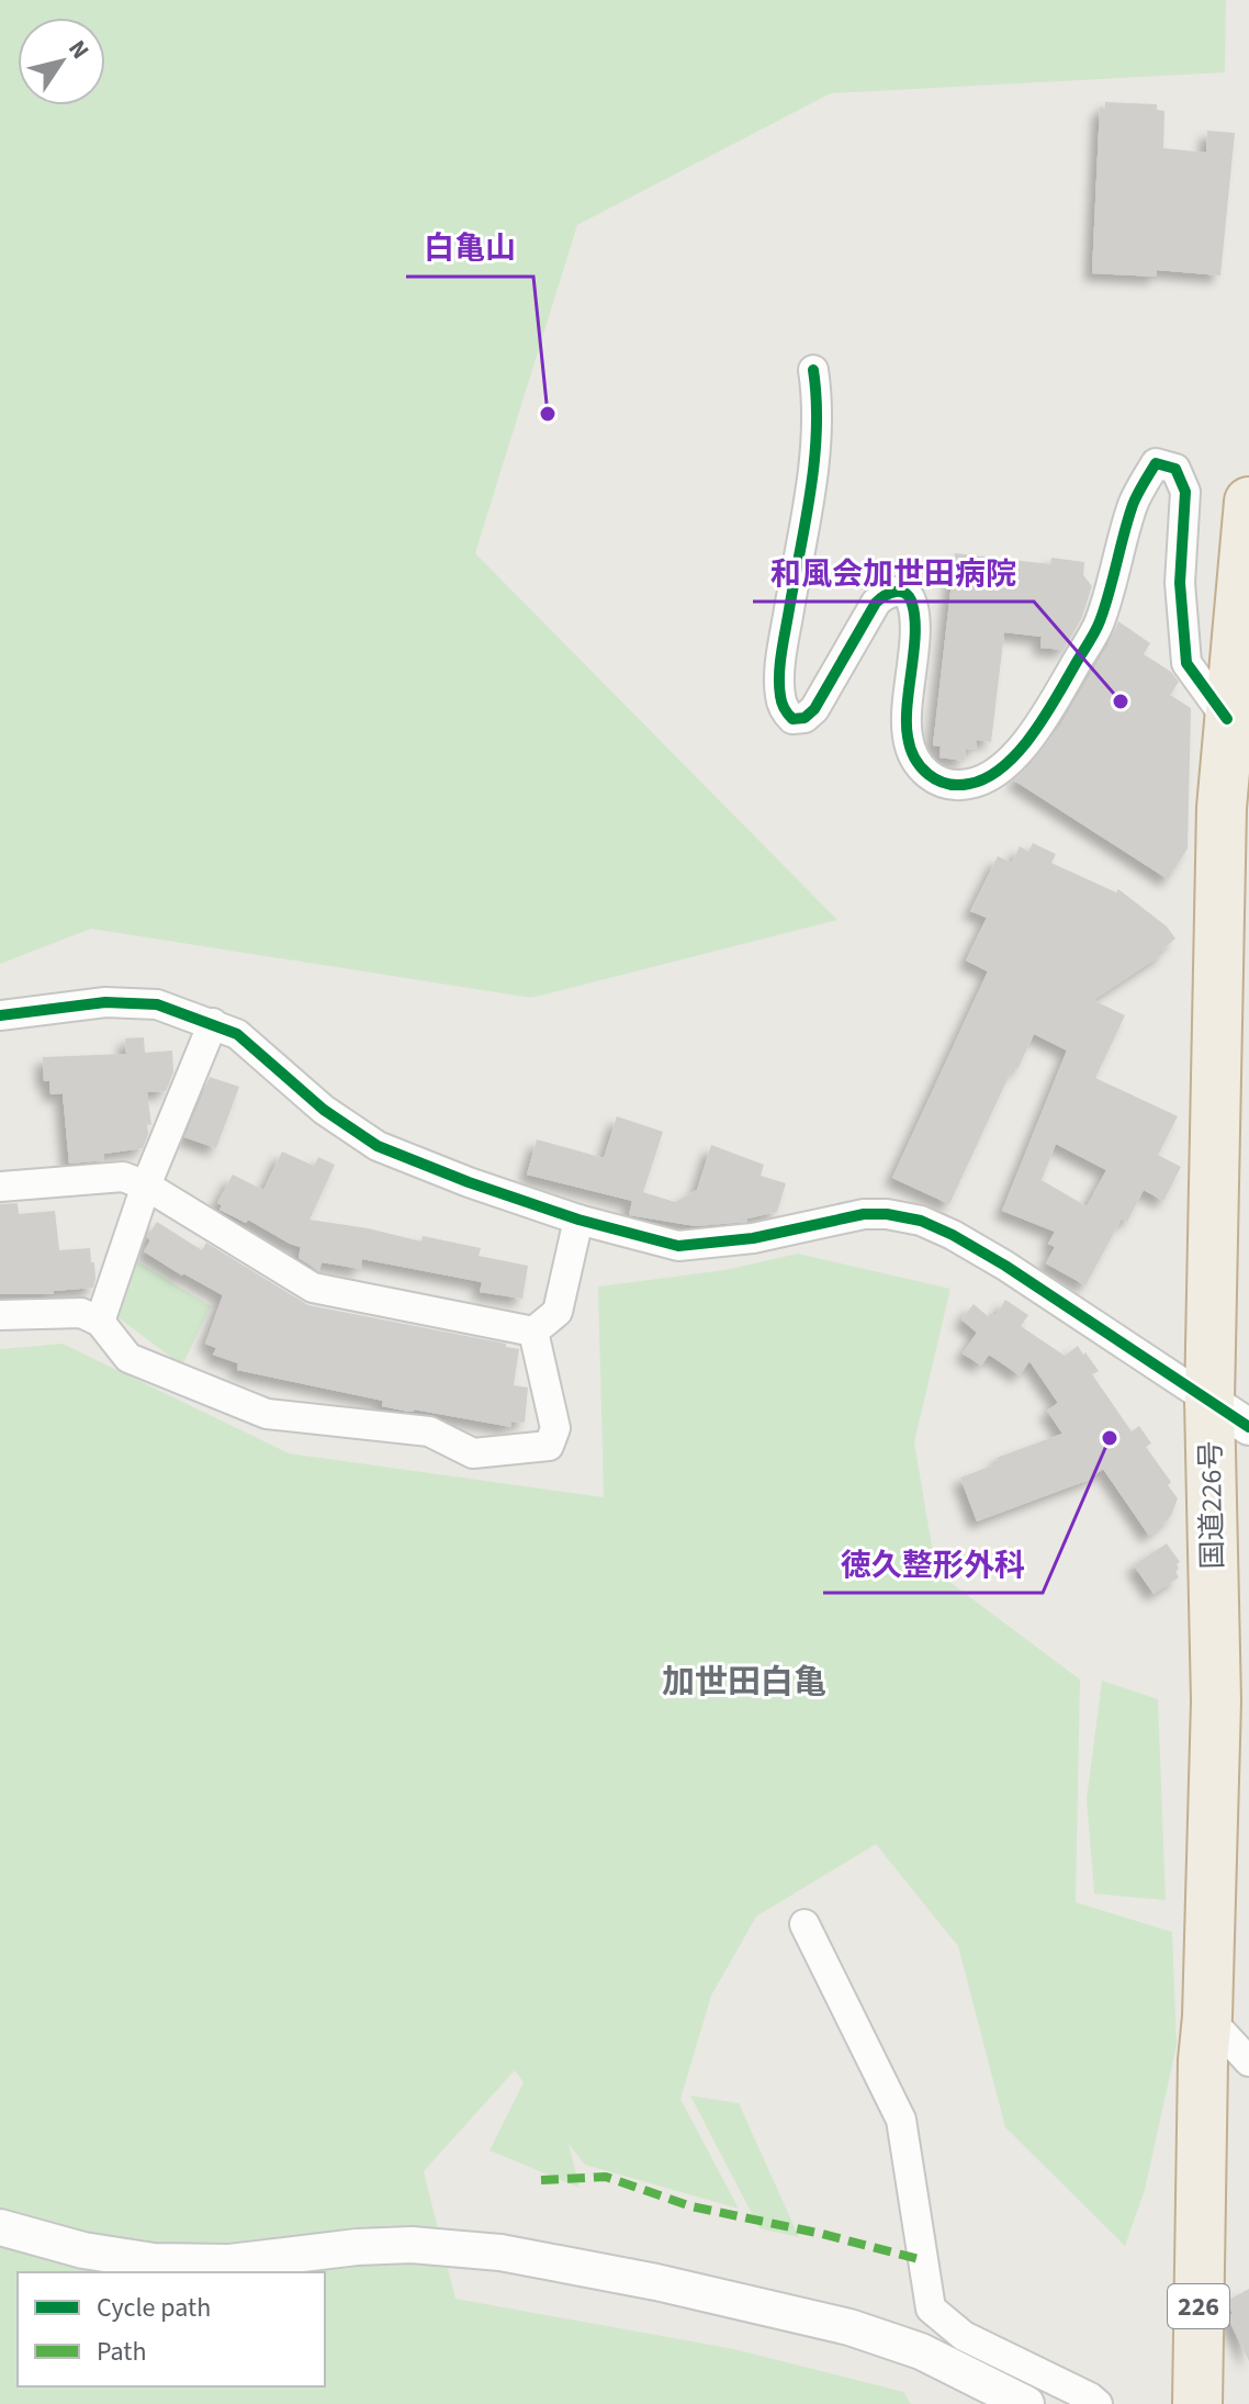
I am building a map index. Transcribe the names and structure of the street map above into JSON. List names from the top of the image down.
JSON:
{
  "streets": {
    "highway": ["国道226号", "226"]
  },
  "districts": ["加世田白亀"],
  "places": ["白亀山", "和風会加世田病院", "徳久整形外科"],
  "legend": ["Cycle path", "Path"],
  "north": "top right"
}
